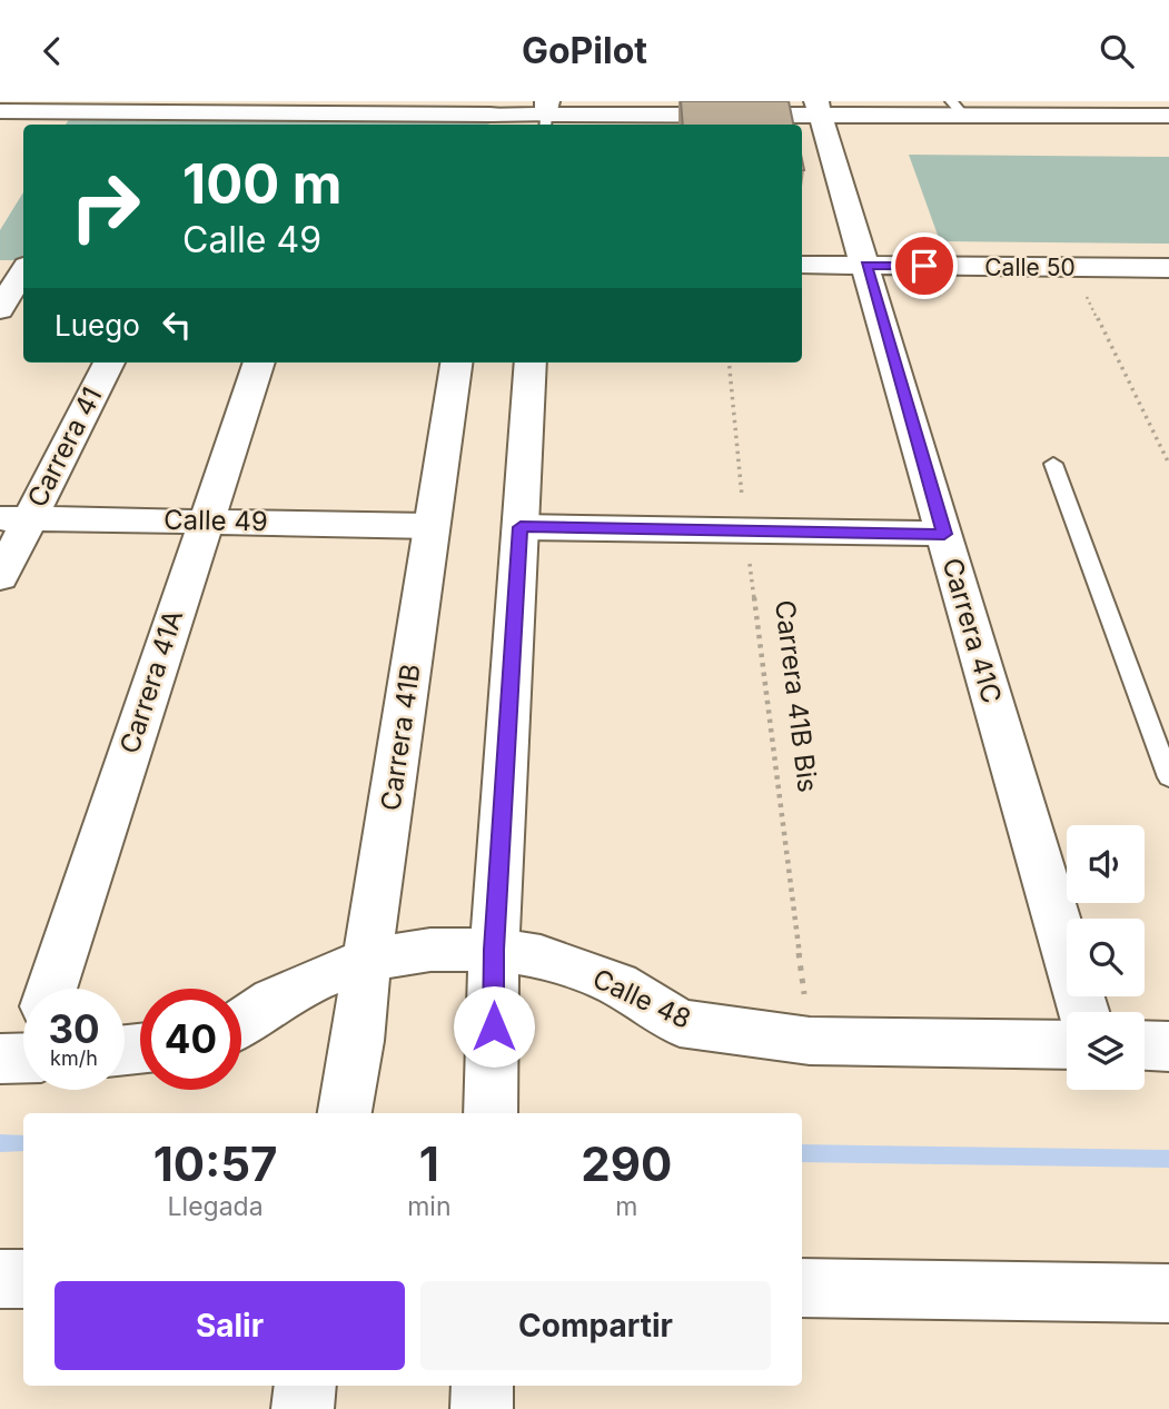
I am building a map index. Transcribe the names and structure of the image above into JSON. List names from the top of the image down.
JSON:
{
  "streets": {
    "street": [
      "Calle 50",
      "Carrera 41",
      "Calle 49",
      "Carrera 41C",
      "Carrera 41A",
      "Carrera 41B",
      "Calle 48"
    ],
    "path": ["Carrera 41B Bis"]
  },
  "crossings": [
    ["Calle 50", "Carrera 41C"],
    ["Carrera 41", "Calle 49"],
    ["Calle 49", "Carrera 41A"],
    ["Calle 49", "Carrera 41B"],
    ["Carrera 41B Bis", "Calle 48"],
    ["Carrera 41B", "Calle 48"]
  ],
  "page": {
    "header": "GoPilot",
    "turn": ["100 m", "Calle 49"],
    "then": "Luego",
    "speed": "30 km/h",
    "limit": "40",
    "eta": [
      "10:57",
      "Llegada",
      "1",
      "min",
      "290",
      "m"
    ],
    "buttons": ["Salir", "Compartir"]
  }
}
